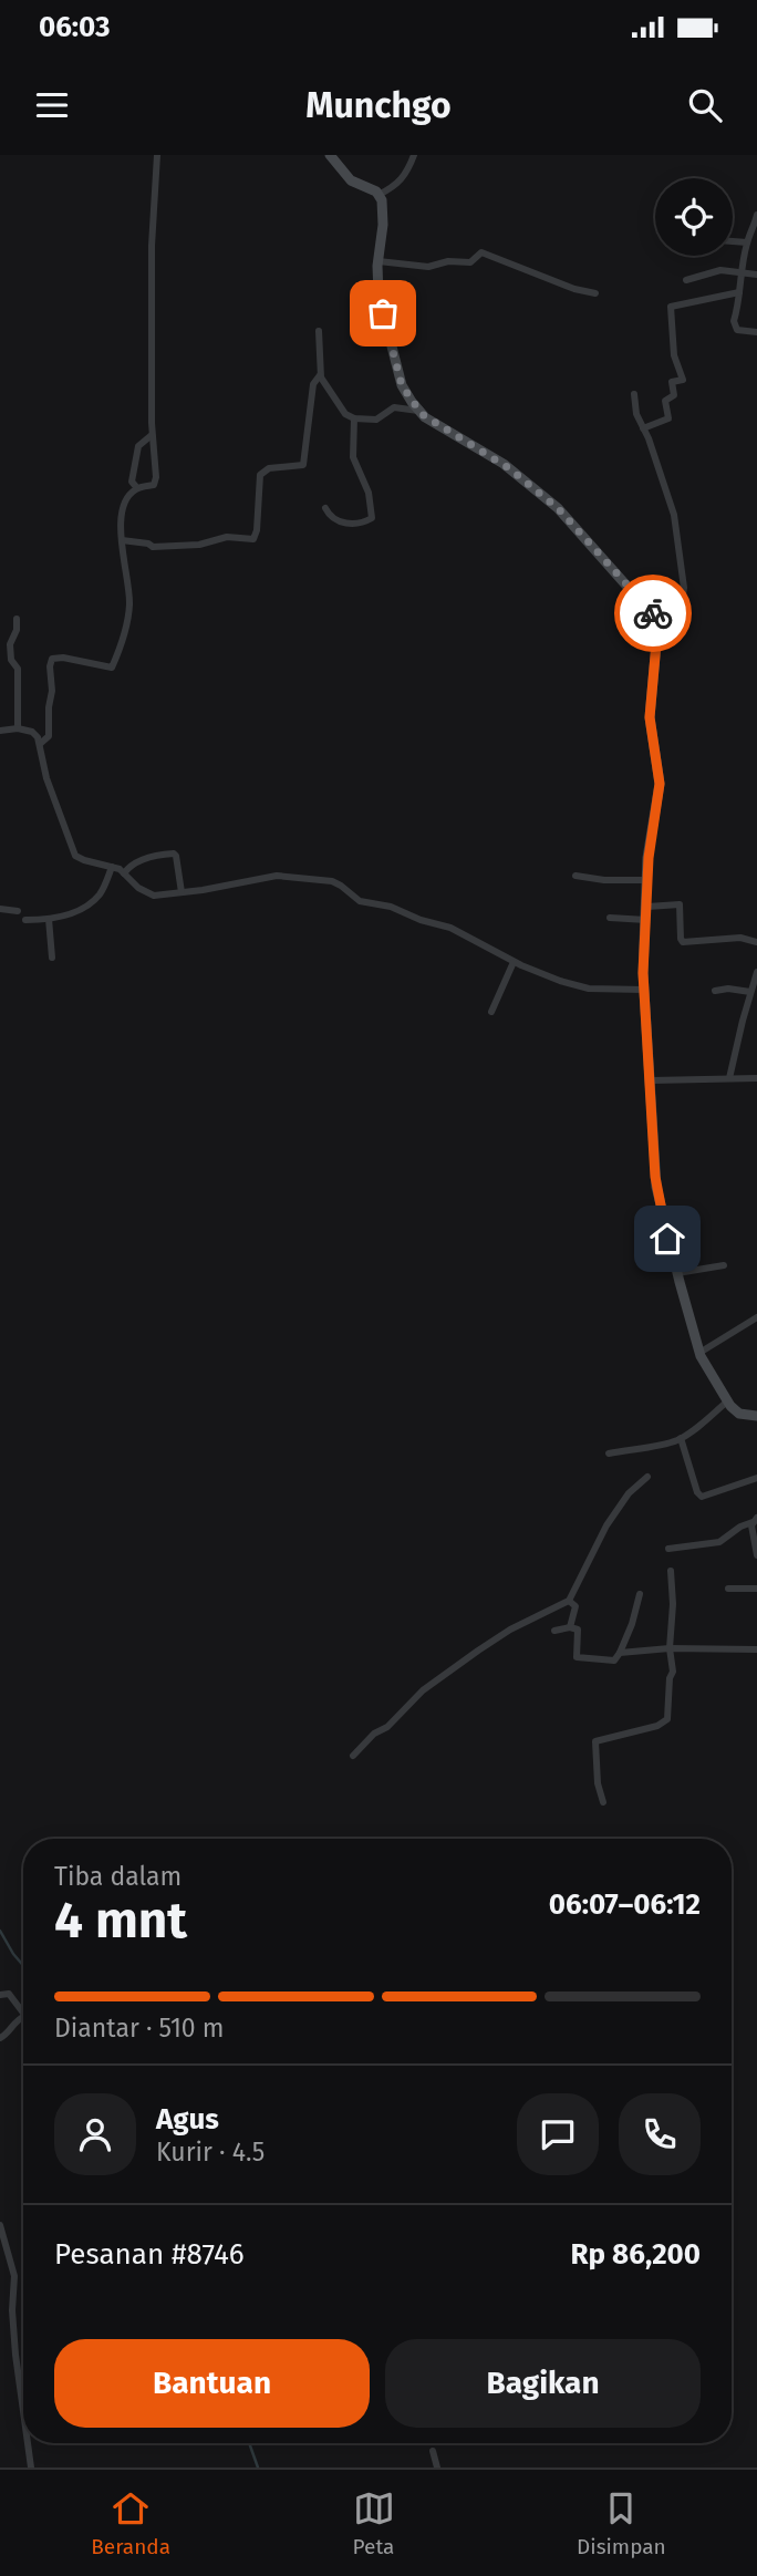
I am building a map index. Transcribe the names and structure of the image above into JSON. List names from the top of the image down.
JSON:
{
  "page": {
    "status": "06:03",
    "header": "Munchgo",
    "heading": ["4 mnt", "Tiba dalam", "06:07–06:12"],
    "panel": [
      "Agus",
      "Kurir · 4.5",
      "Pesanan #8746",
      "Rp 86,200"
    ],
    "bar": "Diantar · 510 m",
    "buttons": ["Bantuan", "Bagikan"],
    "tabs": ["Beranda", "Peta", "Disimpan"]
  }
}
